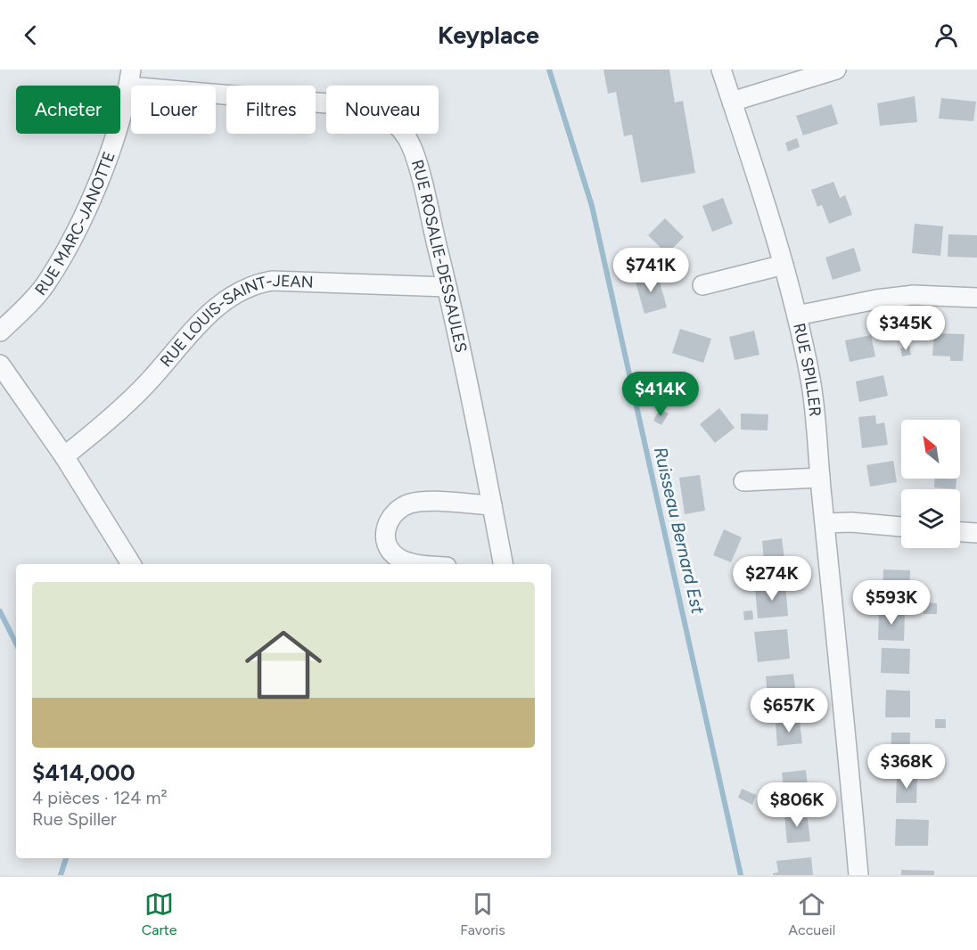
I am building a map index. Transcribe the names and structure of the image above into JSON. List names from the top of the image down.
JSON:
{
  "streets": {
    "street": [
      "RUE MARC-JANOTTE",
      "RUE ROSALIE-DESSAULES",
      "RUE LOUIS-SAINT-JEAN",
      "RUE SPILLER"
    ]
  },
  "crossings": [
    ["RUE MARC-JANOTTE", "RUE ROSALIE-DESSAULES"],
    ["RUE ROSALIE-DESSAULES", "RUE LOUIS-SAINT-JEAN"]
  ],
  "water": ["Ruisseau Bernard Est"],
  "north": "top left",
  "page": {
    "header": "Keyplace",
    "chip": [
      "Acheter",
      "Louer",
      "Filtres",
      "Nouveau"
    ],
    "price": [
      "$741K",
      "$345K",
      "$414K",
      "$274K",
      "$593K",
      "$657K",
      "$368K",
      "$806K"
    ],
    "list": [
      {
        "name": "$414,000",
        "note": "4 pièces · 124 m² · Rue Spiller"
      }
    ],
    "tabs": ["Carte", "Favoris", "Accueil"]
  }
}
